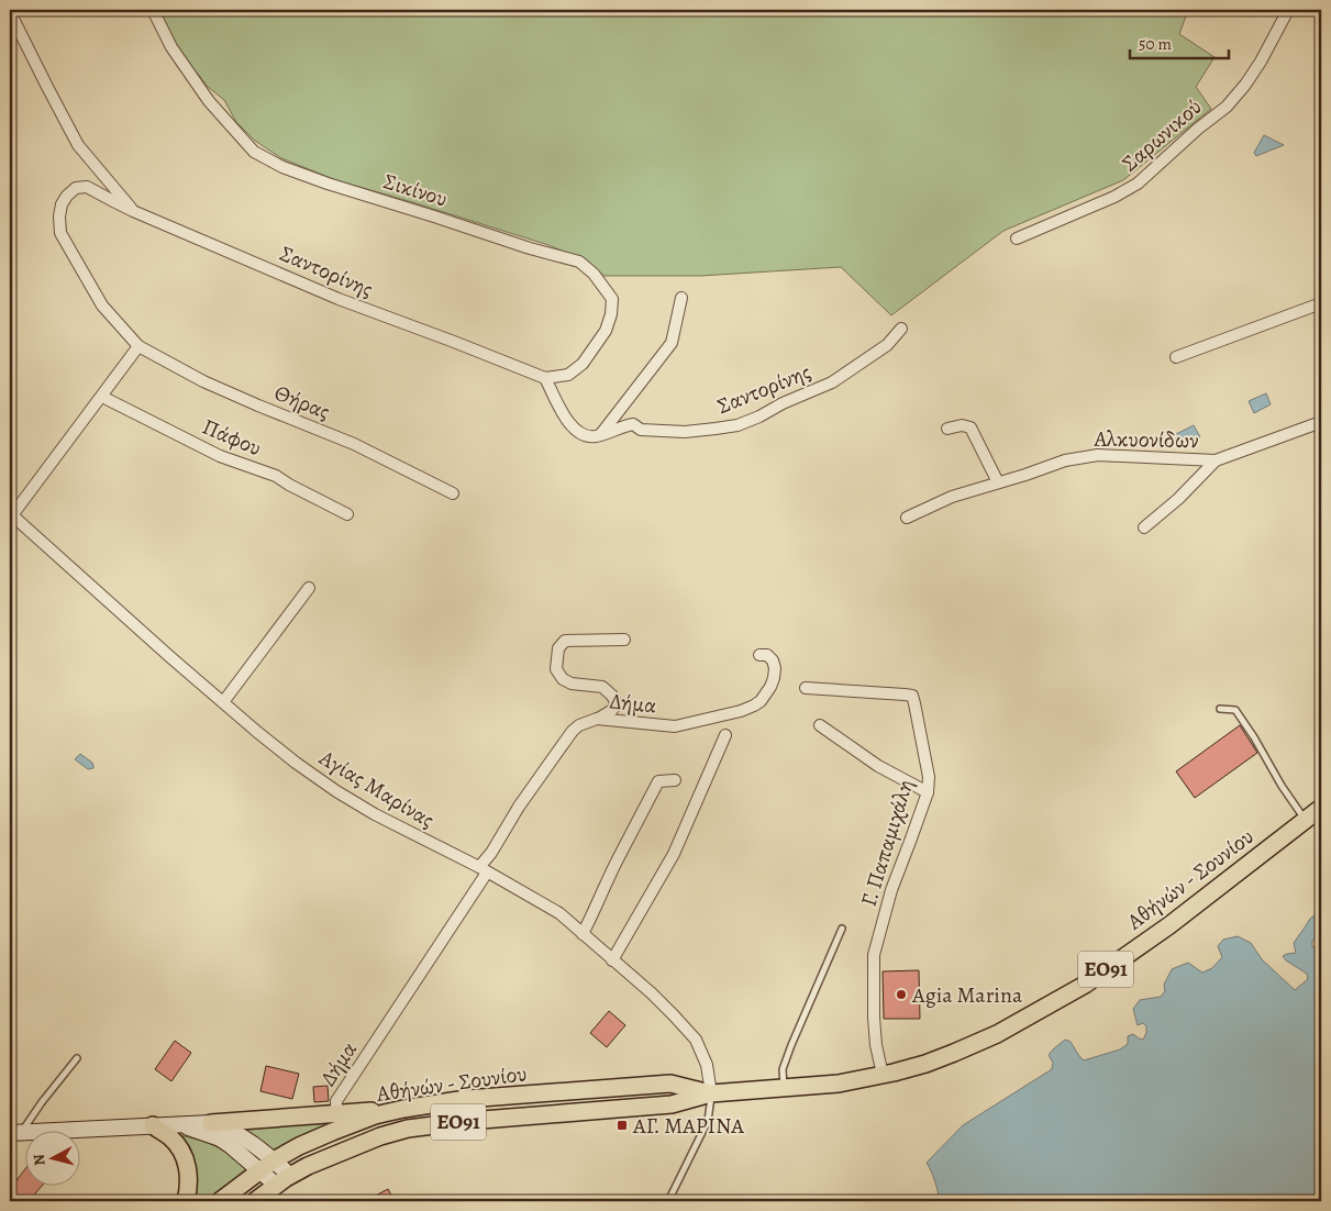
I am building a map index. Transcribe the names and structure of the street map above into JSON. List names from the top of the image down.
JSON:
{
  "streets": {
    "main road": ["Αθήνών - Σουνίου", "ΕΟ91"],
    "street": [
      "Σαρωνικού",
      "Σικίνου",
      "Σαντορίνης",
      "Θήρας",
      "Πάφου",
      "Αλκυονίδων",
      "Δήμα",
      "Αγίας Μαρίνας",
      "Γ. Παπαμιχάλη"
    ]
  },
  "crossings": [
    ["Σικίνου", "Σαντορίνης"],
    ["Σαντορίνης", "Θήρας"],
    ["Δήμα", "Αγίας Μαρίνας"],
    ["Αγίας Μαρίνας", "Αθήνών - Σουνίου"],
    ["Γ. Παπαμιχάλη", "Αθήνών - Σουνίου"]
  ],
  "places": {
    "other": ["Agia Marina"],
    "transit": ["ΑΓ. ΜΑΡΙΝΑ"]
  },
  "scale_bar": "50 m",
  "north": "left"
}
